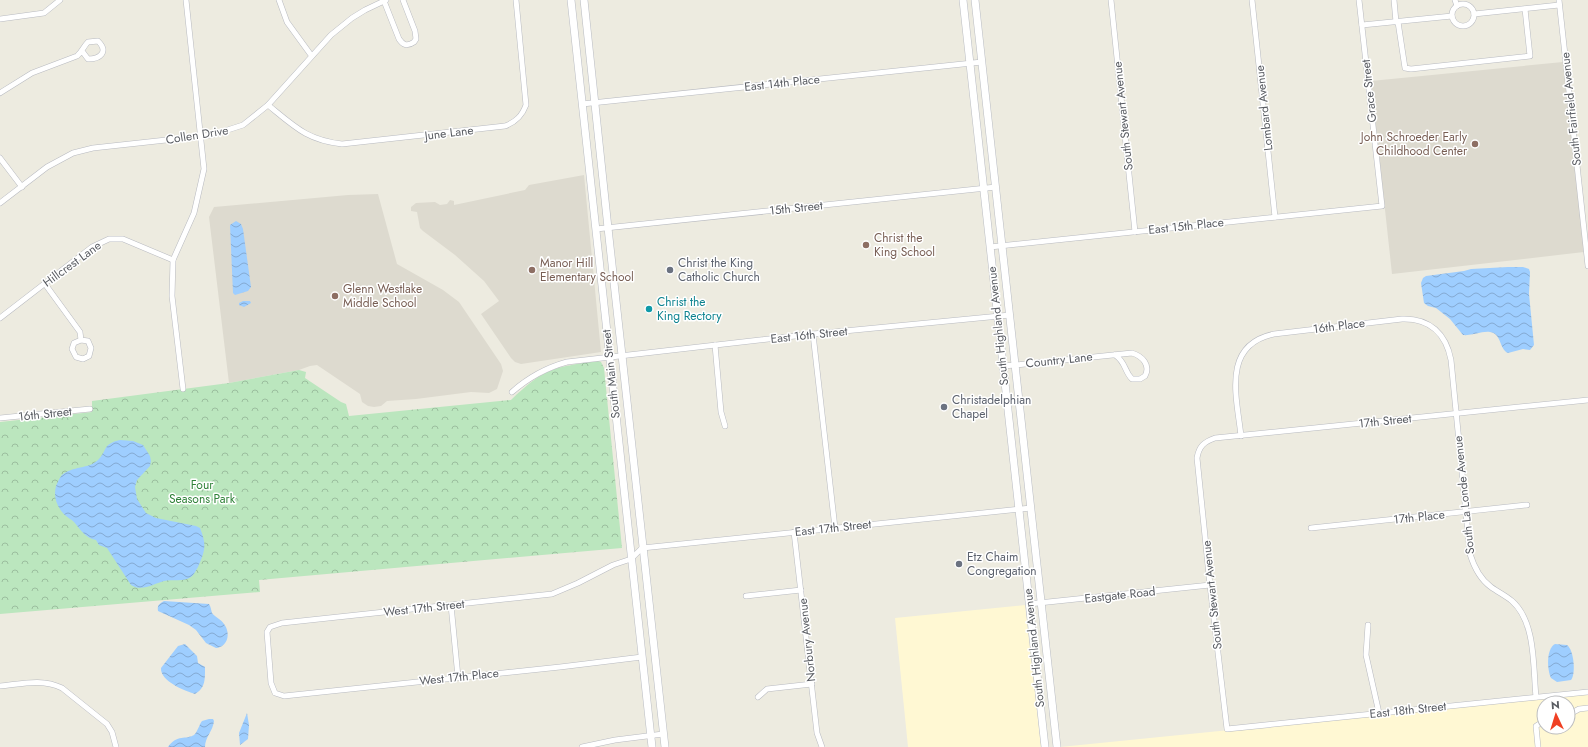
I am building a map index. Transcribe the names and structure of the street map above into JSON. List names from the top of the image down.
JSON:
{
  "streets": {
    "main road": ["South Highland Avenue", "South Main Street"],
    "street": [
      "East 14th Place",
      "Grace Street",
      "Lombard Avenue",
      "South Fairfield Avenue",
      "South Stewart Avenue",
      "June Lane",
      "Collen Drive",
      "15th Street",
      "East 15th Place",
      "Hillcrest Lane",
      "16th Place",
      "East 16th Street",
      "Country Lane",
      "16th Street",
      "17th Street",
      "South La Londe Avenue",
      "17th Place",
      "East 17th Street",
      "Eastgate Road",
      "West 17th Street",
      "Norbury Avenue",
      "West 17th Place",
      "East 18th Street"
    ]
  },
  "crossings": [
    ["East 14th Place", "South Highland Avenue"],
    ["East 14th Place", "South Main Street"],
    ["Grace Street", "East 15th Place"],
    ["Lombard Avenue", "East 15th Place"],
    ["South Stewart Avenue", "East 15th Place"],
    ["South Stewart Avenue", "17th Street"],
    ["South Stewart Avenue", "Eastgate Road"],
    ["South Stewart Avenue", "East 18th Street"],
    ["June Lane", "Collen Drive"],
    ["15th Street", "South Highland Avenue"],
    ["15th Street", "South Main Street"],
    ["East 15th Place", "South Highland Avenue"],
    ["South Highland Avenue", "East 16th Street"],
    ["South Highland Avenue", "Country Lane"],
    ["South Highland Avenue", "East 17th Street"],
    ["South Highland Avenue", "Eastgate Road"],
    ["16th Place", "17th Street"],
    ["16th Place", "South La Londe Avenue"],
    ["East 16th Street", "South Main Street"],
    ["South Main Street", "East 17th Street"],
    ["South Main Street", "West 17th Street"],
    ["South Main Street", "West 17th Place"],
    ["17th Street", "South La Londe Avenue"],
    ["South La Londe Avenue", "17th Place"],
    ["South La Londe Avenue", "East 18th Street"],
    ["East 17th Street", "West 17th Street"],
    ["East 17th Street", "Norbury Avenue"],
    ["West 17th Street", "West 17th Place"]
  ],
  "parks": ["Four Seasons Park"],
  "places": [
    "John Schroeder Early Childhood Center",
    "Christ the King School",
    "Manor Hill Elementary School",
    "Christ the King Catholic Church",
    "Glenn Westlake Middle School",
    "Christ the King Rectory",
    "Christadelphian Chapel",
    "Etz Chaim Congregation"
  ],
  "north": "top"
}
